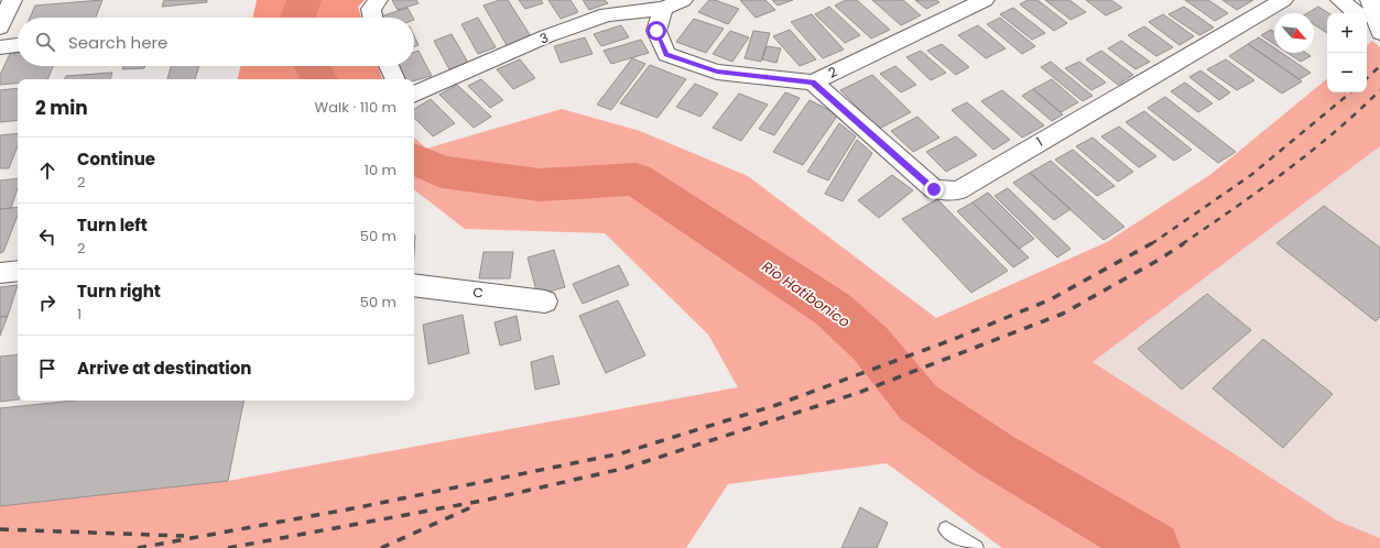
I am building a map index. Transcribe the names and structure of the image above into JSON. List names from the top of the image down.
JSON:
{
  "streets": {
    "street": [
      "3",
      "2",
      "1",
      "C"
    ]
  },
  "crossings": [
    ["3", "2"],
    ["2", "1"]
  ],
  "water": ["Río Hatibonico"],
  "north": "bottom right",
  "page": {
    "map_buttons": ["+", "−"],
    "search": "Search here",
    "heading": ["2 min", "Walk · 110 m"],
    "list": [
      ["Continue", "2", "10 m"],
      ["Turn left", "2", "50 m"],
      ["Turn right", "1", "50 m"],
      "Arrive at destination"
    ]
  }
}
